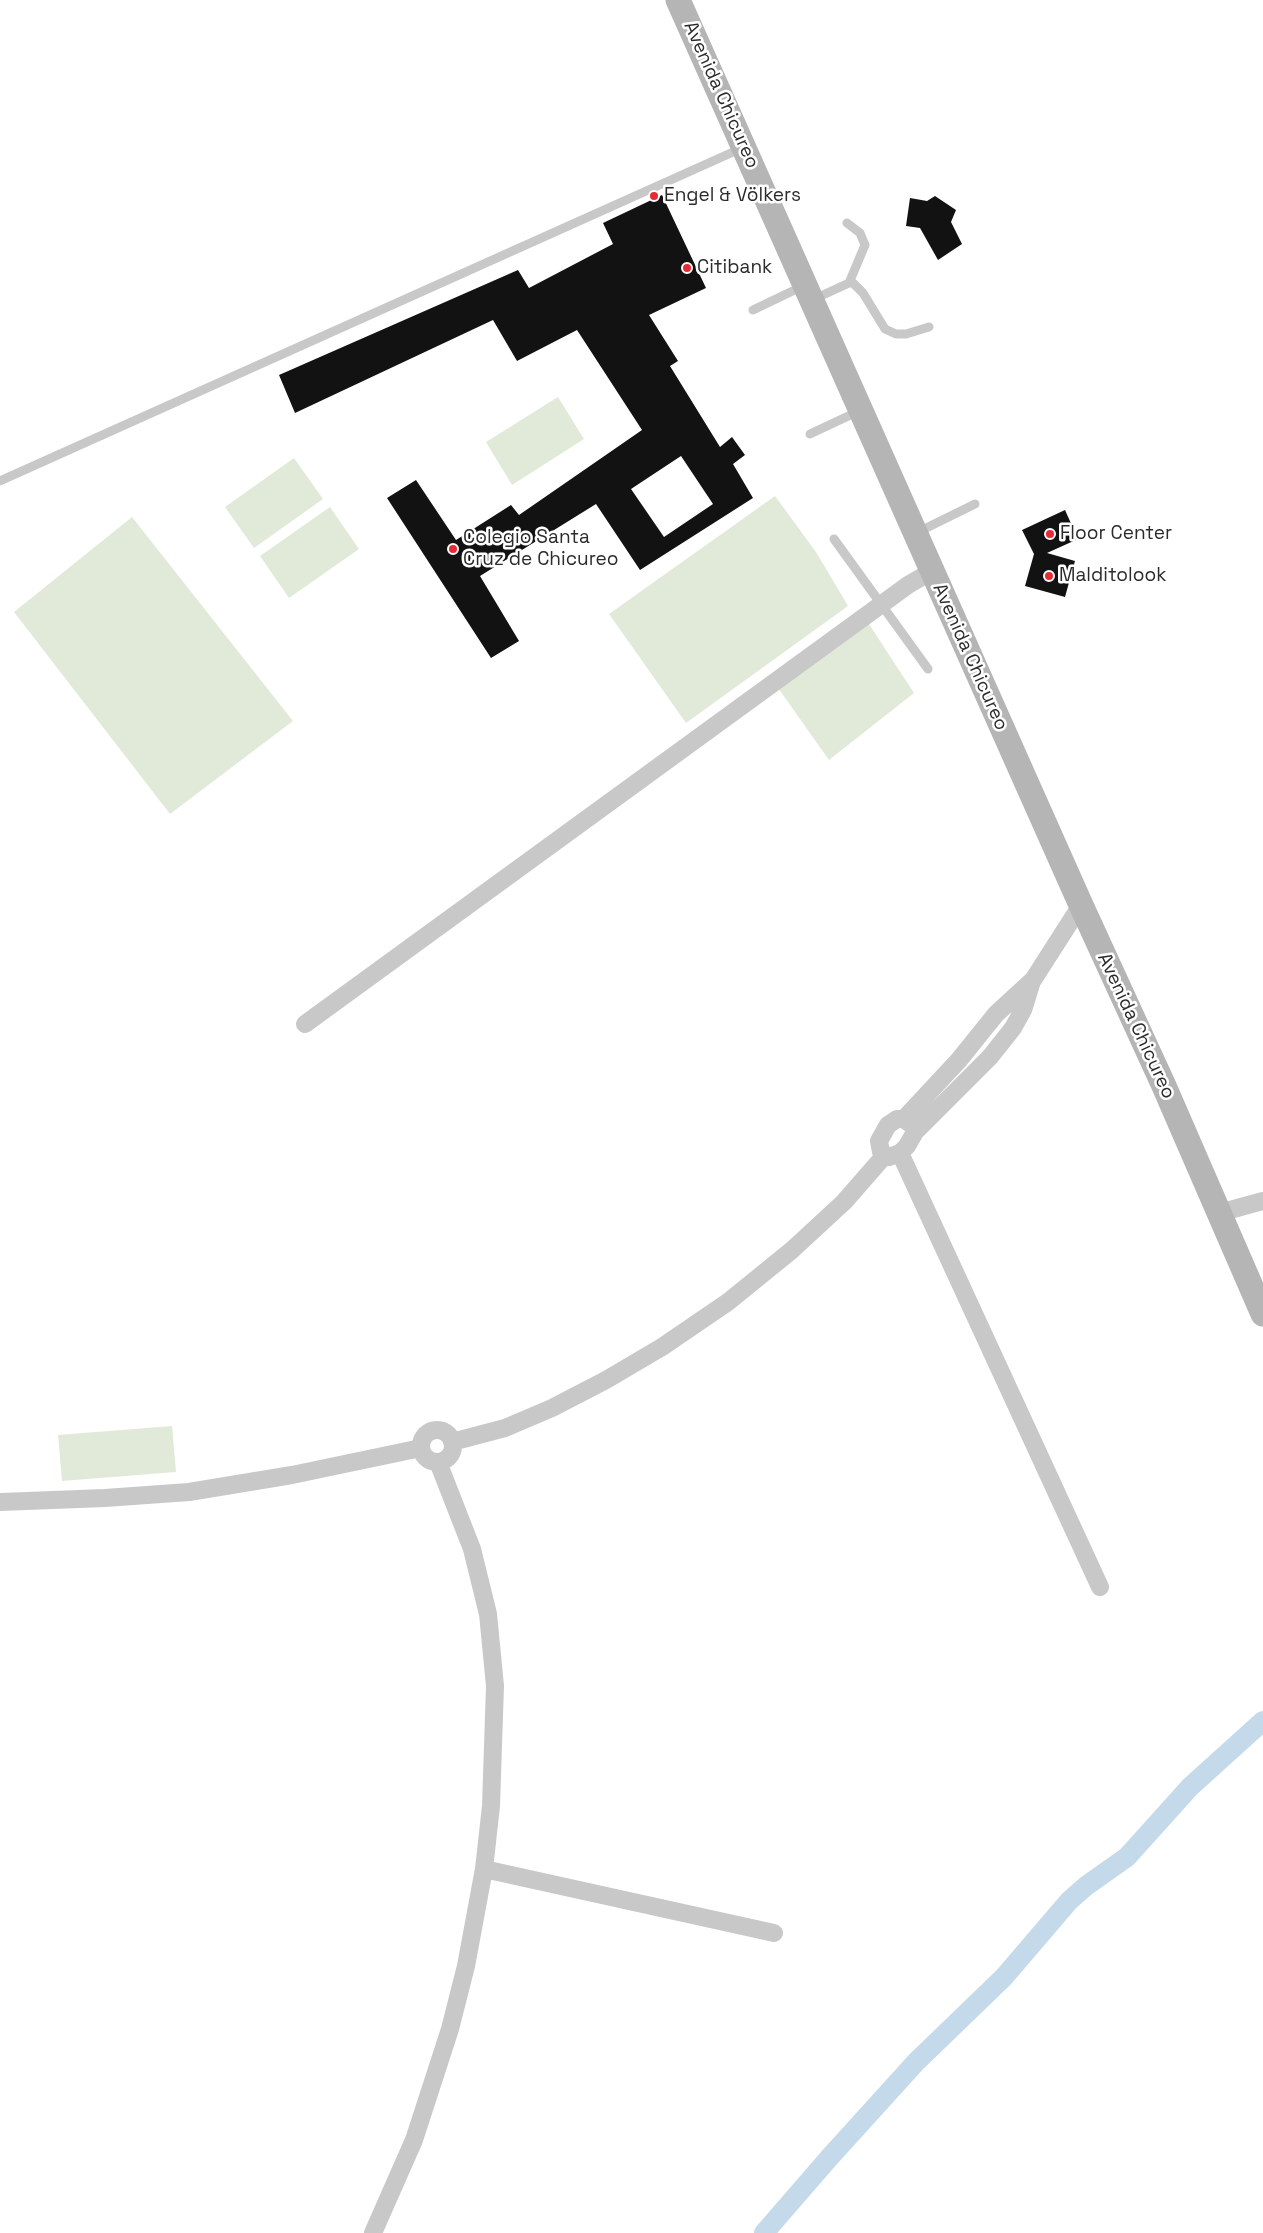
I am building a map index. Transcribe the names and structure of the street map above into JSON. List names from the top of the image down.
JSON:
{
  "streets": {
    "main road": ["Avenida Chicureo"]
  },
  "places": [
    "Engel & Völkers",
    "Citibank",
    "Floor Center",
    "Colegio Santa Cruz de Chicureo",
    "Malditolook"
  ]
}
